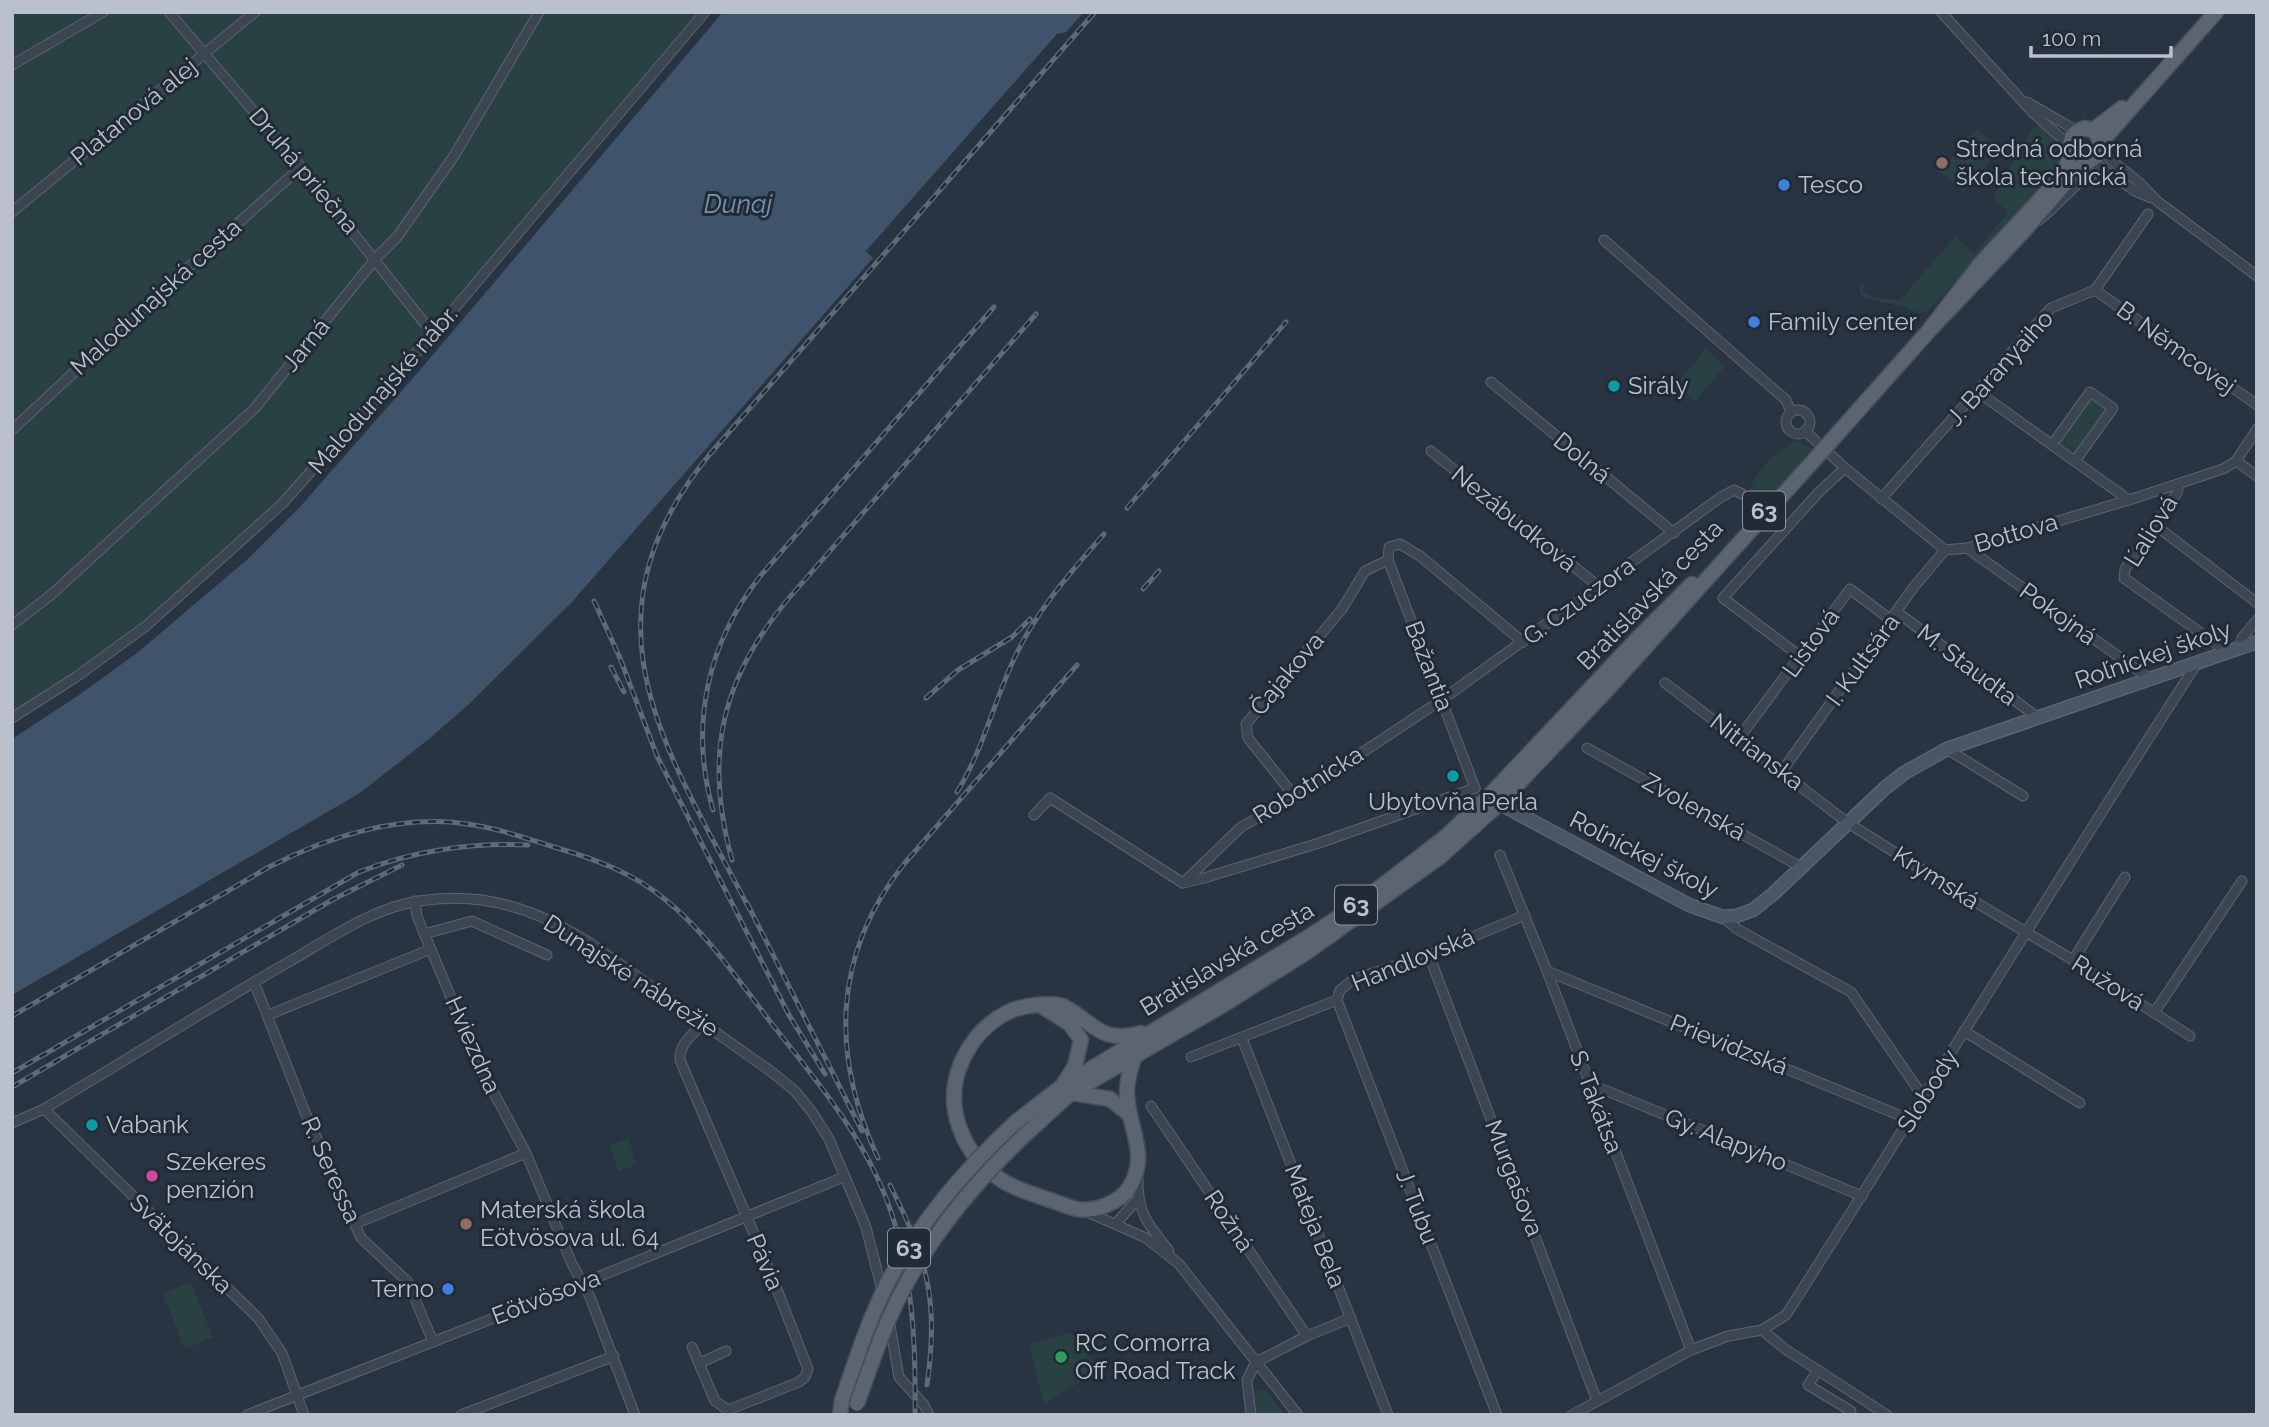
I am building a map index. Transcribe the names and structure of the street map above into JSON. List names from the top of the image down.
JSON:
{
  "streets": {
    "main road": ["63", "Bratislavská cesta", "Roľníckej školy"],
    "street": [
      "Platanová alej",
      "Druhá priečna",
      "Malodunajská cesta",
      "Jarná",
      "B. Němcovej",
      "J. Baranyaiho",
      "Malodunajské nábr.",
      "Dolná",
      "Nezábudková",
      "Ľaliová",
      "Bottova",
      "G. Czuczora",
      "Pokojná",
      "Listová",
      "I. Kultsára",
      "M. Staudta",
      "Bažantia",
      "Čajakova",
      "Nitrianska",
      "Robotnícka",
      "Zvolenská",
      "Krymská",
      "Handlovská",
      "Dunajské nábrežie",
      "Ružová",
      "Hviezdna",
      "Prievidzská",
      "Slobody",
      "S. Takátsa",
      "Gy. Alapyho",
      "R. Seressa",
      "Murgašova",
      "J. Tubu",
      "Rožná",
      "Mateja Bela",
      "Svätojánska",
      "Pávia",
      "Eötvösova"
    ]
  },
  "crossings": [
    ["Platanová alej", "Druhá priečna"],
    ["Druhá priečna", "Malodunajská cesta"],
    ["Druhá priečna", "Jarná"],
    ["Druhá priečna", "Malodunajské nábr."],
    ["B. Němcovej", "J. Baranyaiho"],
    ["J. Baranyaiho", "Bottova"],
    ["Dolná", "G. Czuczora"],
    ["Nezábudková", "G. Czuczora"],
    ["Ľaliová", "Bottova"],
    ["Ľaliová", "Roľníckej školy"],
    ["Bottova", "Pokojná"],
    ["Bottova", "I. Kultsára"],
    ["Bratislavská cesta", "Roľníckej školy"],
    ["G. Czuczora", "Bažantia"],
    ["G. Czuczora", "Robotnícka"],
    ["Pokojná", "Roľníckej školy"],
    ["Listová", "I. Kultsára"],
    ["Listová", "M. Staudta"],
    ["Listová", "Nitrianska"],
    ["Roľníckej školy", "M. Staudta"],
    ["Roľníckej školy", "Bažantia"],
    ["Roľníckej školy", "Nitrianska"],
    ["Roľníckej školy", "Zvolenská"],
    ["Roľníckej školy", "Krymská"],
    ["Roľníckej školy", "Slobody"],
    ["I. Kultsára", "M. Staudta"],
    ["I. Kultsára", "Nitrianska"],
    ["Bažantia", "Čajakova"],
    ["Bažantia", "Robotnícka"],
    ["Čajakova", "Robotnícka"],
    ["Nitrianska", "Krymská"],
    ["Krymská", "Ružová"],
    ["Krymská", "Slobody"],
    ["Handlovská", "S. Takátsa"],
    ["Handlovská", "Murgašova"],
    ["Handlovská", "J. Tubu"],
    ["Handlovská", "Mateja Bela"],
    ["Dunajské nábrežie", "Hviezdna"],
    ["Dunajské nábrežie", "R. Seressa"],
    ["Dunajské nábrežie", "Svätojánska"],
    ["Dunajské nábrežie", "Pávia"],
    ["Dunajské nábrežie", "Eötvösova"],
    ["Ružová", "Slobody"],
    ["Hviezdna", "Eötvösova"],
    ["Prievidzská", "Slobody"],
    ["Prievidzská", "S. Takátsa"],
    ["Slobody", "S. Takátsa"],
    ["Slobody", "Gy. Alapyho"],
    ["Slobody", "Murgašova"],
    ["S. Takátsa", "Gy. Alapyho"],
    ["R. Seressa", "Eötvösova"],
    ["Svätojánska", "Eötvösova"],
    ["Pávia", "Eötvösova"]
  ],
  "water": ["Dunaj"],
  "places": [
    "Stredná odborná škola technická",
    "Tesco",
    "Family center",
    "Sirály",
    "Ubytovňa Perla",
    "Vabank",
    "Szekeres penzión",
    "Materská škola Eötvösova ul. 64",
    "Terno",
    "RC Comorra Off Road Track"
  ],
  "scale_bar": "100 m"
}
